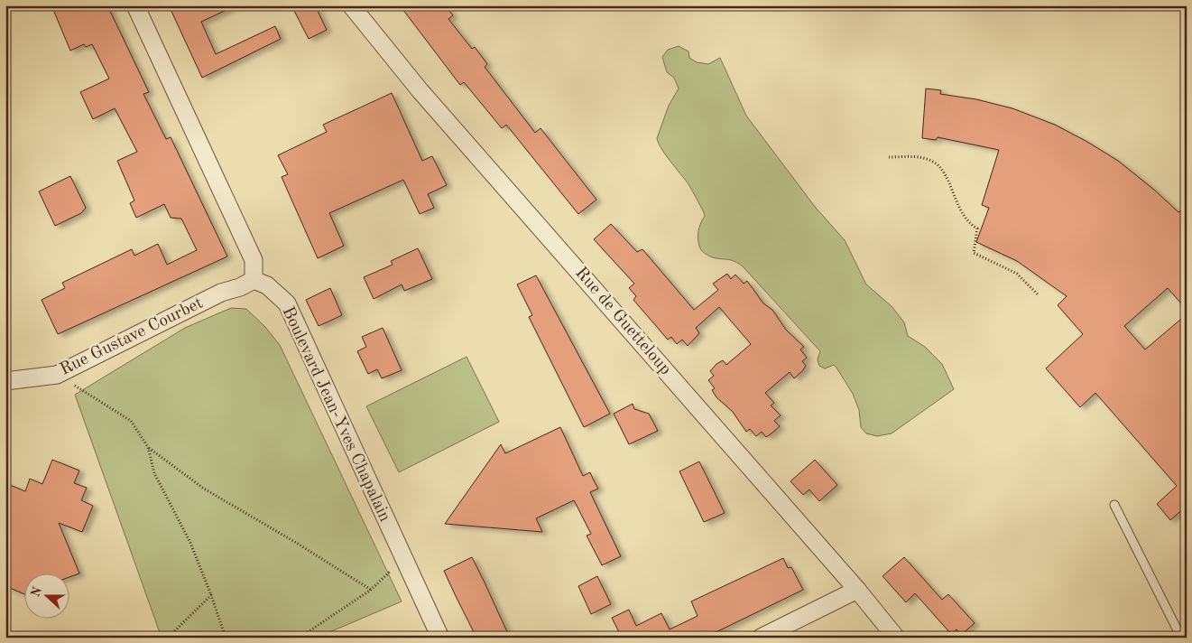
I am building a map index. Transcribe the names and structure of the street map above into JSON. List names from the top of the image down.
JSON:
{
  "streets": {
    "street": ["Rue de Guetteloup", "Rue Gustave Courbet", "Boulevard Jean-Yves Chapalain"]
  },
  "crossings": [
    ["Rue Gustave Courbet", "Boulevard Jean-Yves Chapalain"]
  ],
  "north": "left"
}
